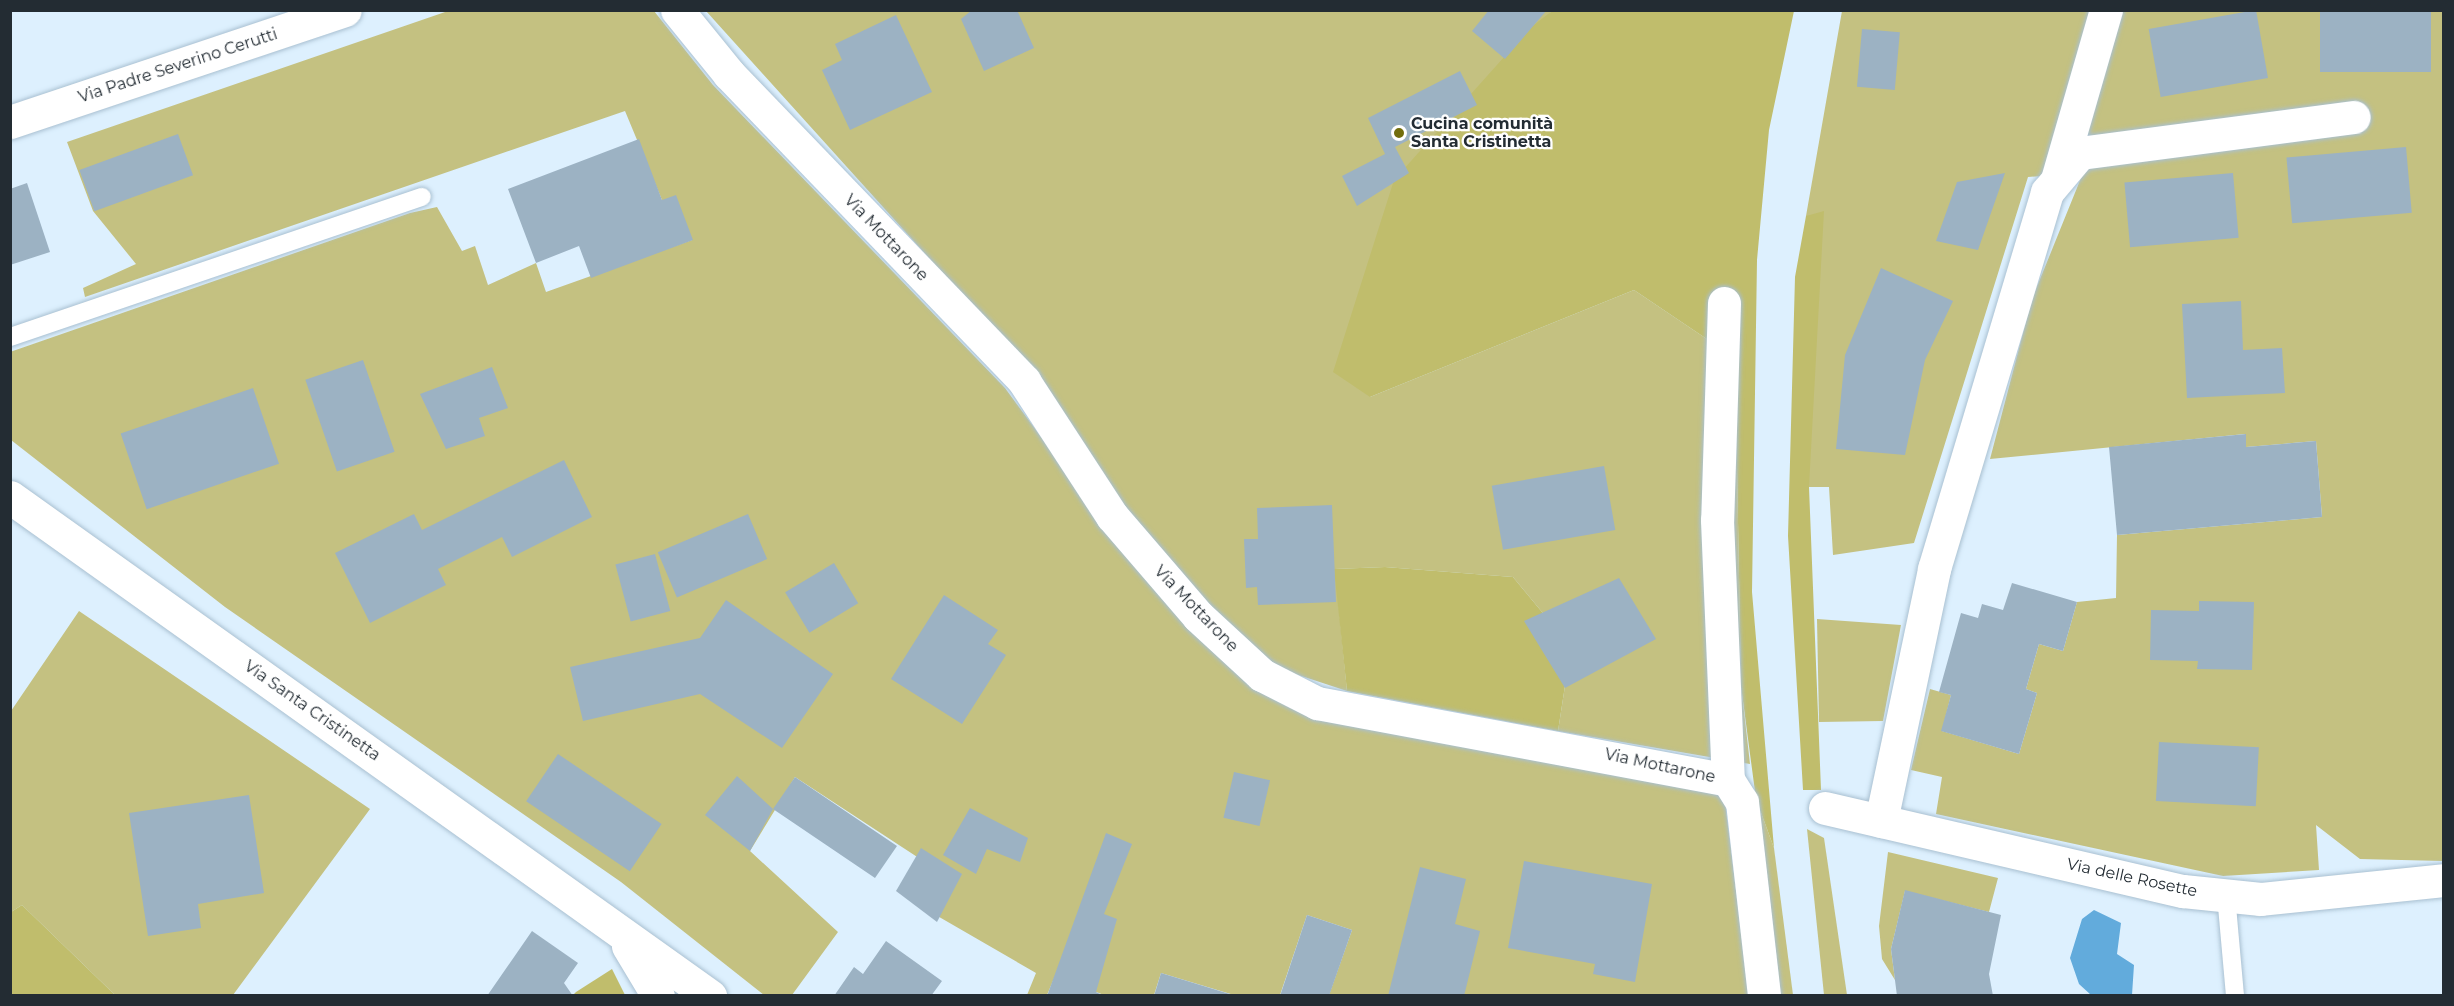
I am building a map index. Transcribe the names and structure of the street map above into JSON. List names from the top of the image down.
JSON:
{
  "streets": {
    "street": [
      "Via Padre Severino Cerutti",
      "Via Mottarone",
      "Via Santa Cristinetta",
      "Via delle Rosette"
    ]
  },
  "places": ["Cucina comunità Santa Cristinetta"]
}
